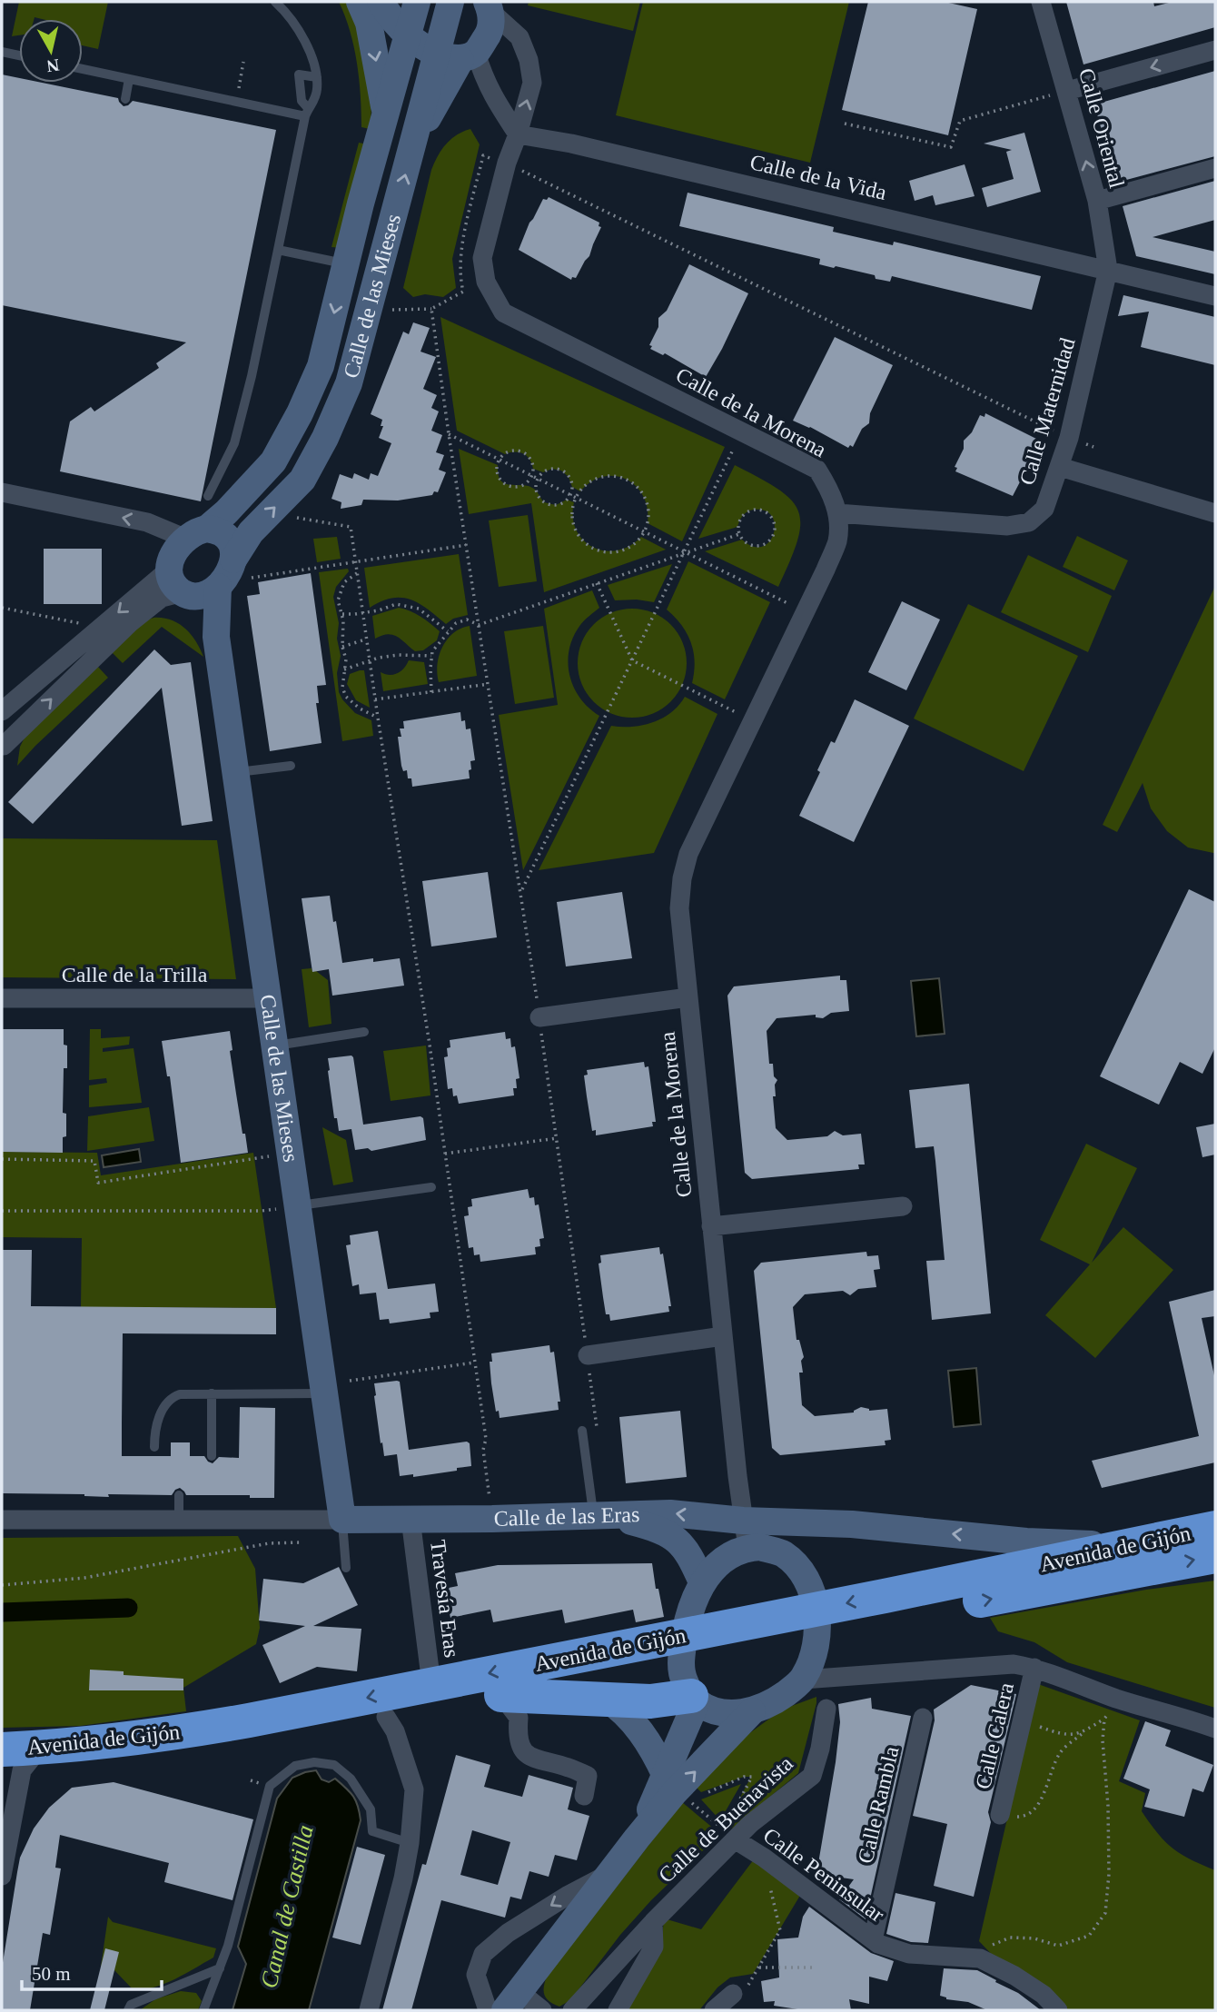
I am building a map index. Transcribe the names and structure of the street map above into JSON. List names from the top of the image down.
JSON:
{
  "streets": {
    "highway": ["Avenida de Gijón"],
    "main road": ["Calle de las Mieses", "Calle de las Eras"],
    "street": [
      "Calle Oriental",
      "Calle de la Vida",
      "Calle Maternidad",
      "Calle de la Morena",
      "Calle de la Trilla",
      "Travesía Eras",
      "Calle Calera",
      "Calle Rambla",
      "Calle de Buenavista",
      "Calle Peninsular"
    ]
  },
  "crossings": [
    ["Calle Oriental", "Calle de la Vida"],
    ["Calle Oriental", "Calle Maternidad"],
    ["Calle de la Vida", "Calle Maternidad"],
    ["Calle de la Vida", "Calle de la Morena"],
    ["Calle de las Mieses", "Calle de la Morena"],
    ["Calle de las Mieses", "Calle de la Trilla"],
    ["Calle de las Mieses", "Calle de las Eras"],
    ["Calle Maternidad", "Calle de la Morena"],
    ["Calle de la Morena", "Calle de las Eras"],
    ["Calle de las Eras", "Avenida de Gijón"],
    ["Calle de las Eras", "Travesía Eras"],
    ["Avenida de Gijón", "Travesía Eras"],
    ["Calle Rambla", "Calle Peninsular"],
    ["Calle de Buenavista", "Calle Peninsular"]
  ],
  "one_way": ["Calle Oriental", "Calle de las Eras"],
  "water": ["Canal de Castilla"],
  "scale_bar": "50 m",
  "north": "bottom"
}
